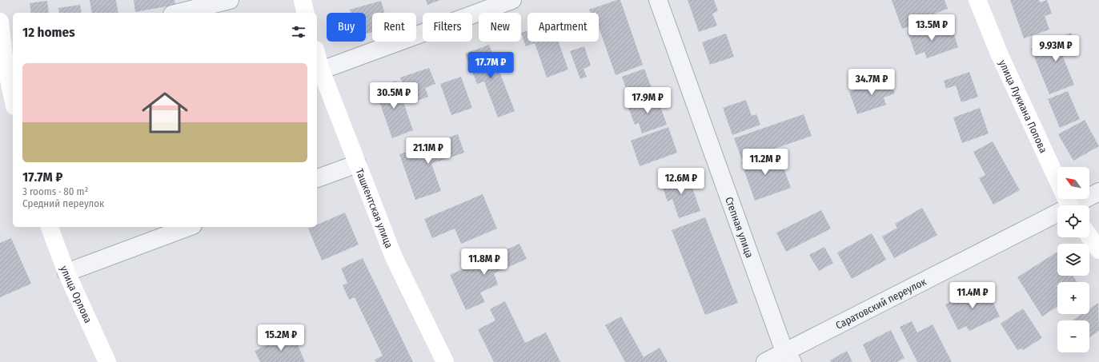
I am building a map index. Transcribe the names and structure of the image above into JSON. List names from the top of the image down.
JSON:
{
  "streets": {
    "street": [
      "улица Лукиана Попова",
      "Ташкентская улица",
      "Степная улица",
      "улица Орлова",
      "Саратовский переулок"
    ]
  },
  "crossings": [
    ["Степная улица", "Саратовский переулок"]
  ],
  "north": "top left",
  "page": {
    "chip": [
      "Buy",
      "Rent",
      "Filters",
      "New",
      "Apartment"
    ],
    "heading": "12 homes",
    "price": [
      "13.5M ₽",
      "9.93M ₽",
      "17.7M ₽",
      "34.7M ₽",
      "30.5M ₽",
      "17.9M ₽",
      "21.1M ₽",
      "11.2M ₽",
      "12.6M ₽",
      "11.8M ₽",
      "11.4M ₽",
      "15.2M ₽"
    ],
    "list": [
      {
        "name": "17.7M ₽",
        "note": "3 rooms · 80 m² · Средний переулок"
      }
    ],
    "map_buttons": ["+", "−"]
  }
}
